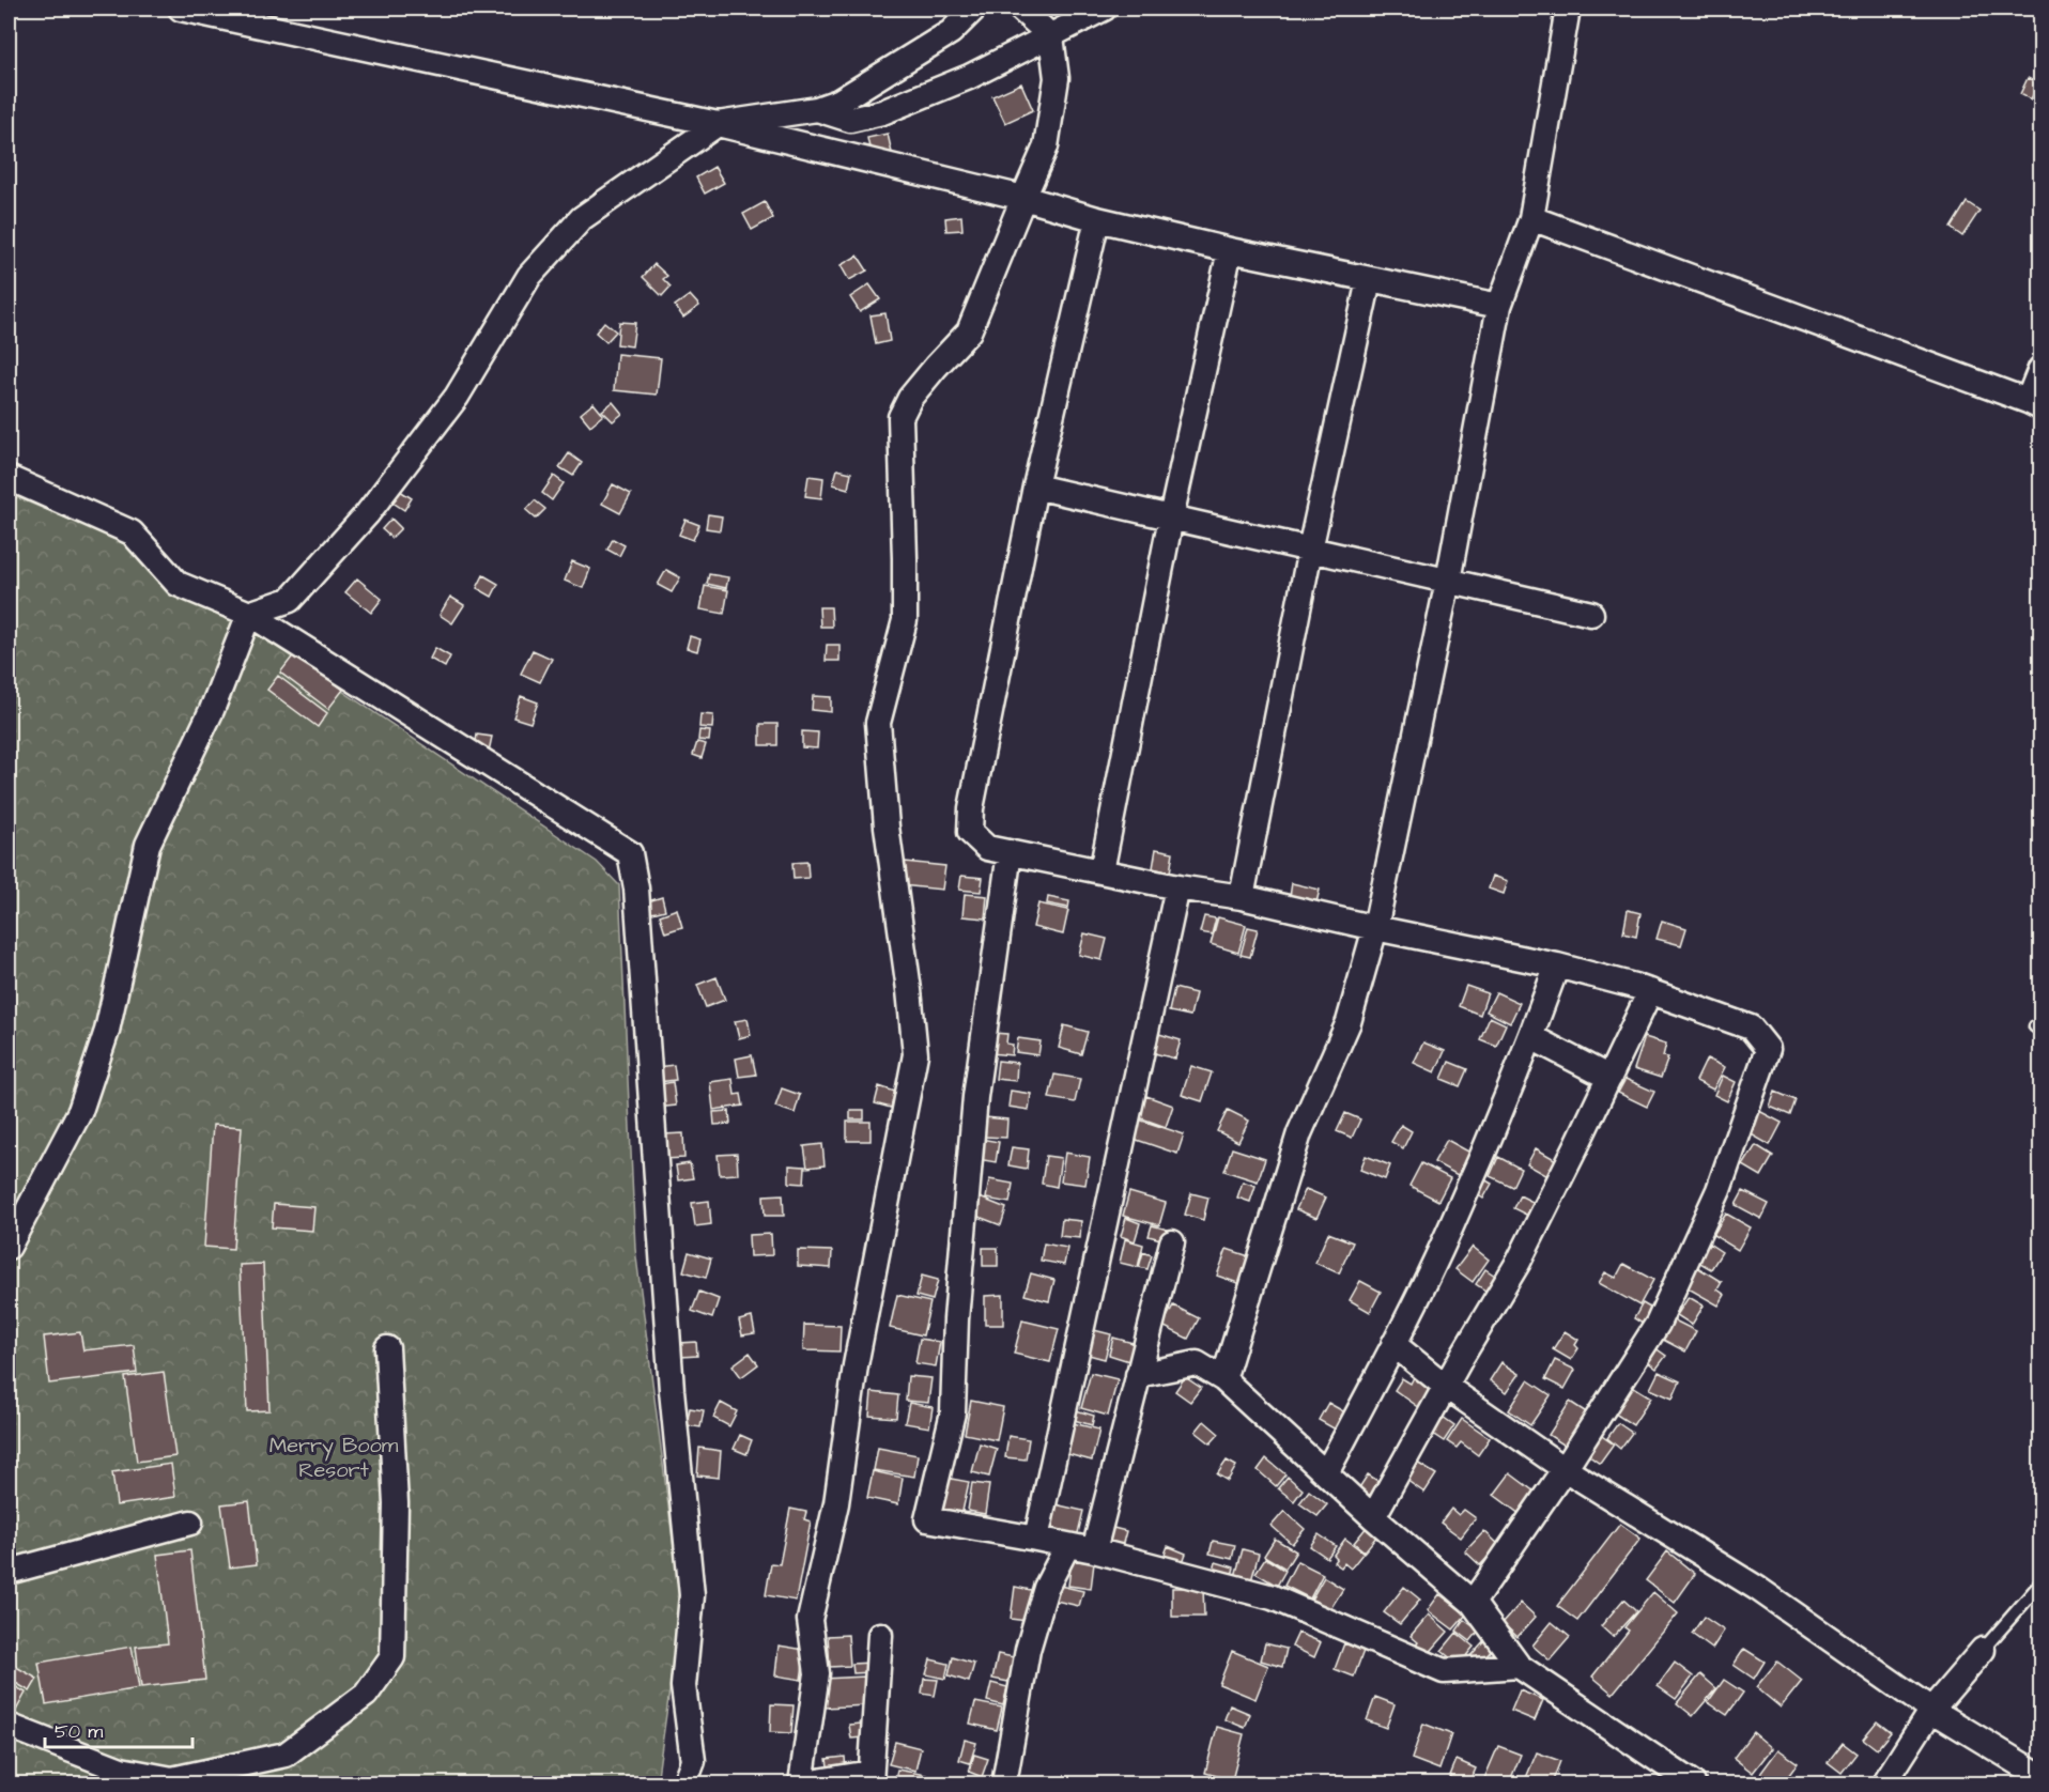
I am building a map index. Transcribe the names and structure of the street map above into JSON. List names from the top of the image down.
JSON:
{
  "parks": ["Merry Boom Resort"],
  "scale_bar": "50 m"
}
